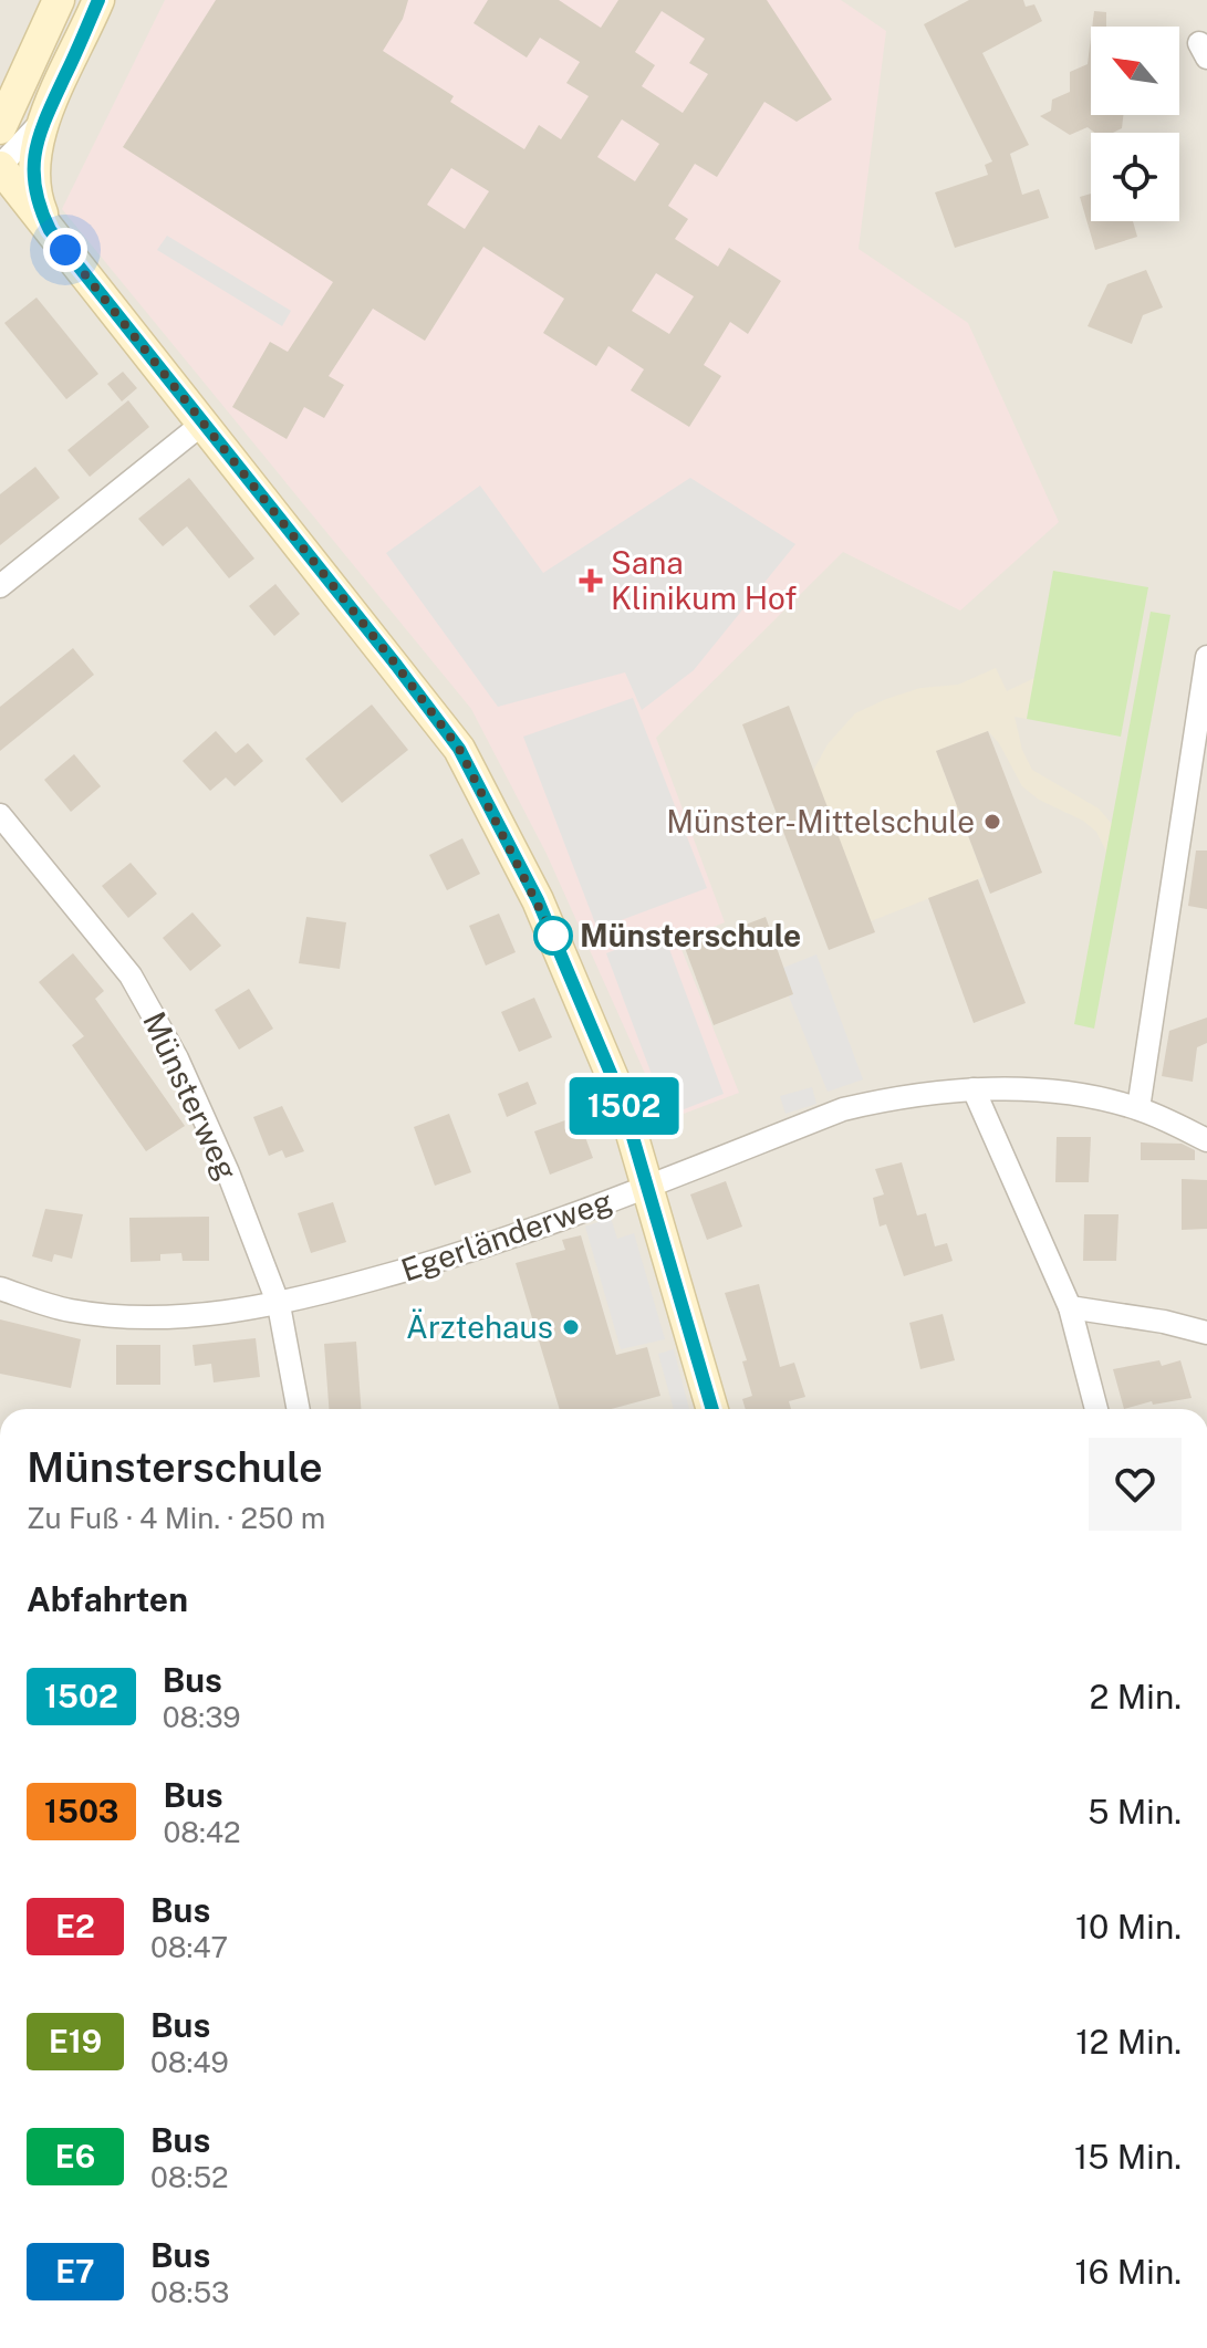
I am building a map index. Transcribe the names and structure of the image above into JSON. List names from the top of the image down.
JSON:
{
  "streets": {
    "street": ["Münsterweg", "Egerländerweg"]
  },
  "crossings": [
    ["Münsterweg", "Egerländerweg"]
  ],
  "places": {
    "health": ["Sana Klinikum Hof"],
    "other": ["Münster-Mittelschule", "Münsterschule", "Ärztehaus"]
  },
  "lines": ["bus line 1502"],
  "north": "top left",
  "page": {
    "on_map": "1502",
    "heading": [
      ["Münsterschule", "Zu Fuß · 4 Min. · 250 m"],
      "Abfahrten"
    ],
    "list": [
      {
        "mark": "1502",
        "name": "Bus",
        "note": "08:39",
        "value": "2 Min."
      },
      {
        "mark": "1503",
        "name": "Bus",
        "note": "08:42",
        "value": "5 Min."
      },
      {
        "mark": "E2",
        "name": "Bus",
        "note": "08:47",
        "value": "10 Min."
      },
      {
        "mark": "E19",
        "name": "Bus",
        "note": "08:49",
        "value": "12 Min."
      },
      {
        "mark": "E6",
        "name": "Bus",
        "note": "08:52",
        "value": "15 Min."
      },
      {
        "mark": "E7",
        "name": "Bus",
        "note": "08:53",
        "value": "16 Min."
      }
    ]
  }
}
